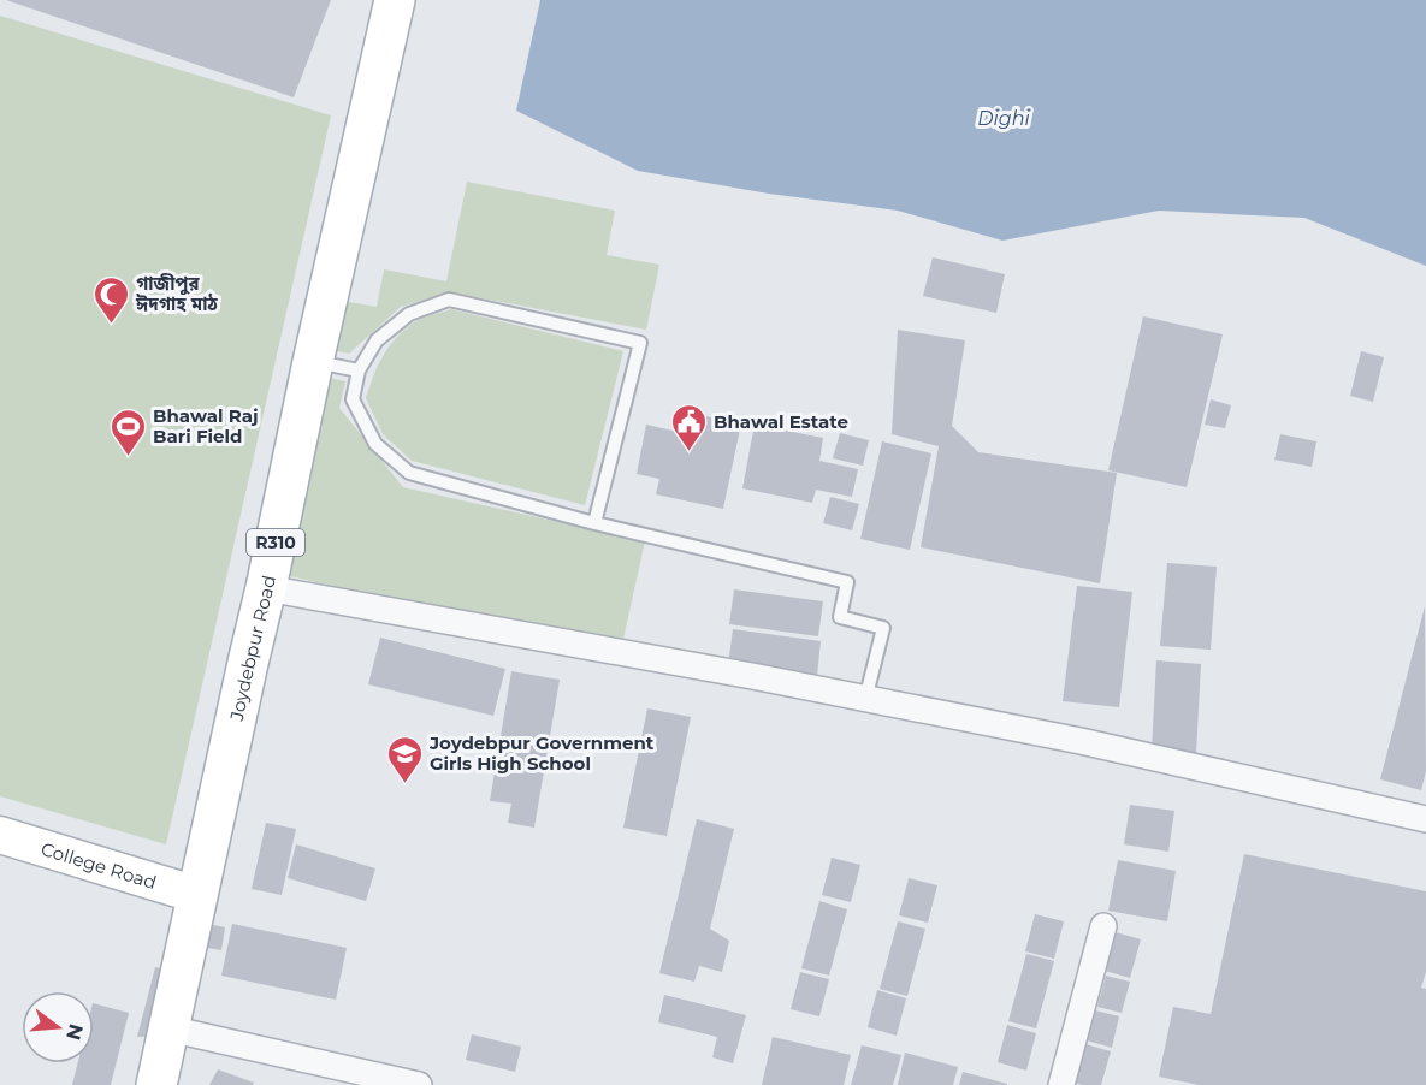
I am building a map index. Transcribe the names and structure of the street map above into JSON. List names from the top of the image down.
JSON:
{
  "streets": {
    "main road": ["R310", "Joydebpur Road", "College Road"]
  },
  "crossings": [
    ["Joydebpur Road", "College Road"]
  ],
  "water": ["Dighi"],
  "places": {
    "mosque": ["গাজীপুর ঈদগাহ মাঠ"],
    "public building": ["Bhawal Estate"],
    "sports": ["Bhawal Raj Bari Field"],
    "school or university": ["Joydebpur Government Girls High School"]
  },
  "north": "right"
}
